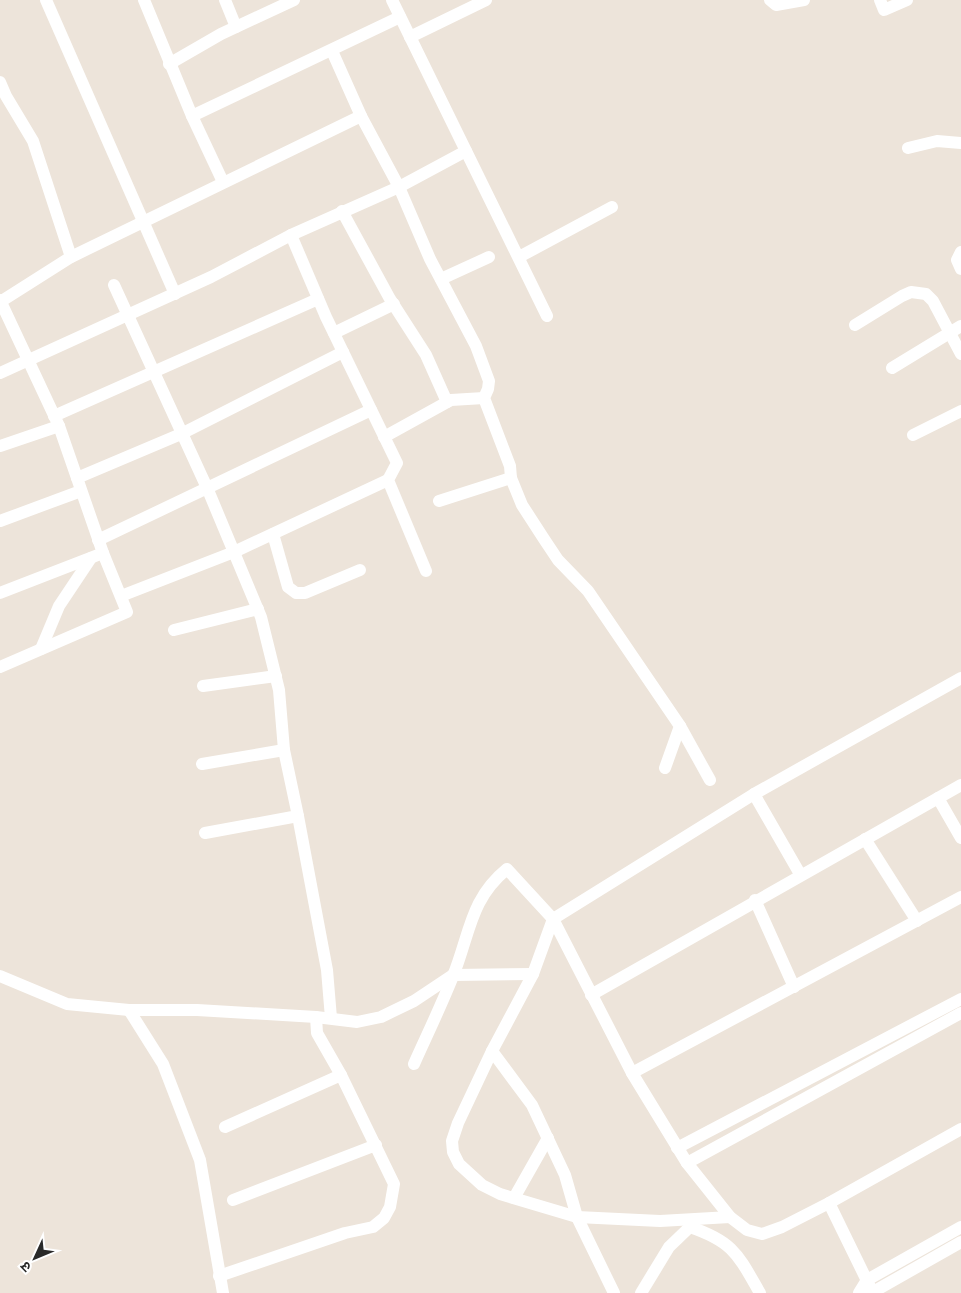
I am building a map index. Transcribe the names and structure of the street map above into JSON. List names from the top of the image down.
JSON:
{
  "north": "bottom left"
}
